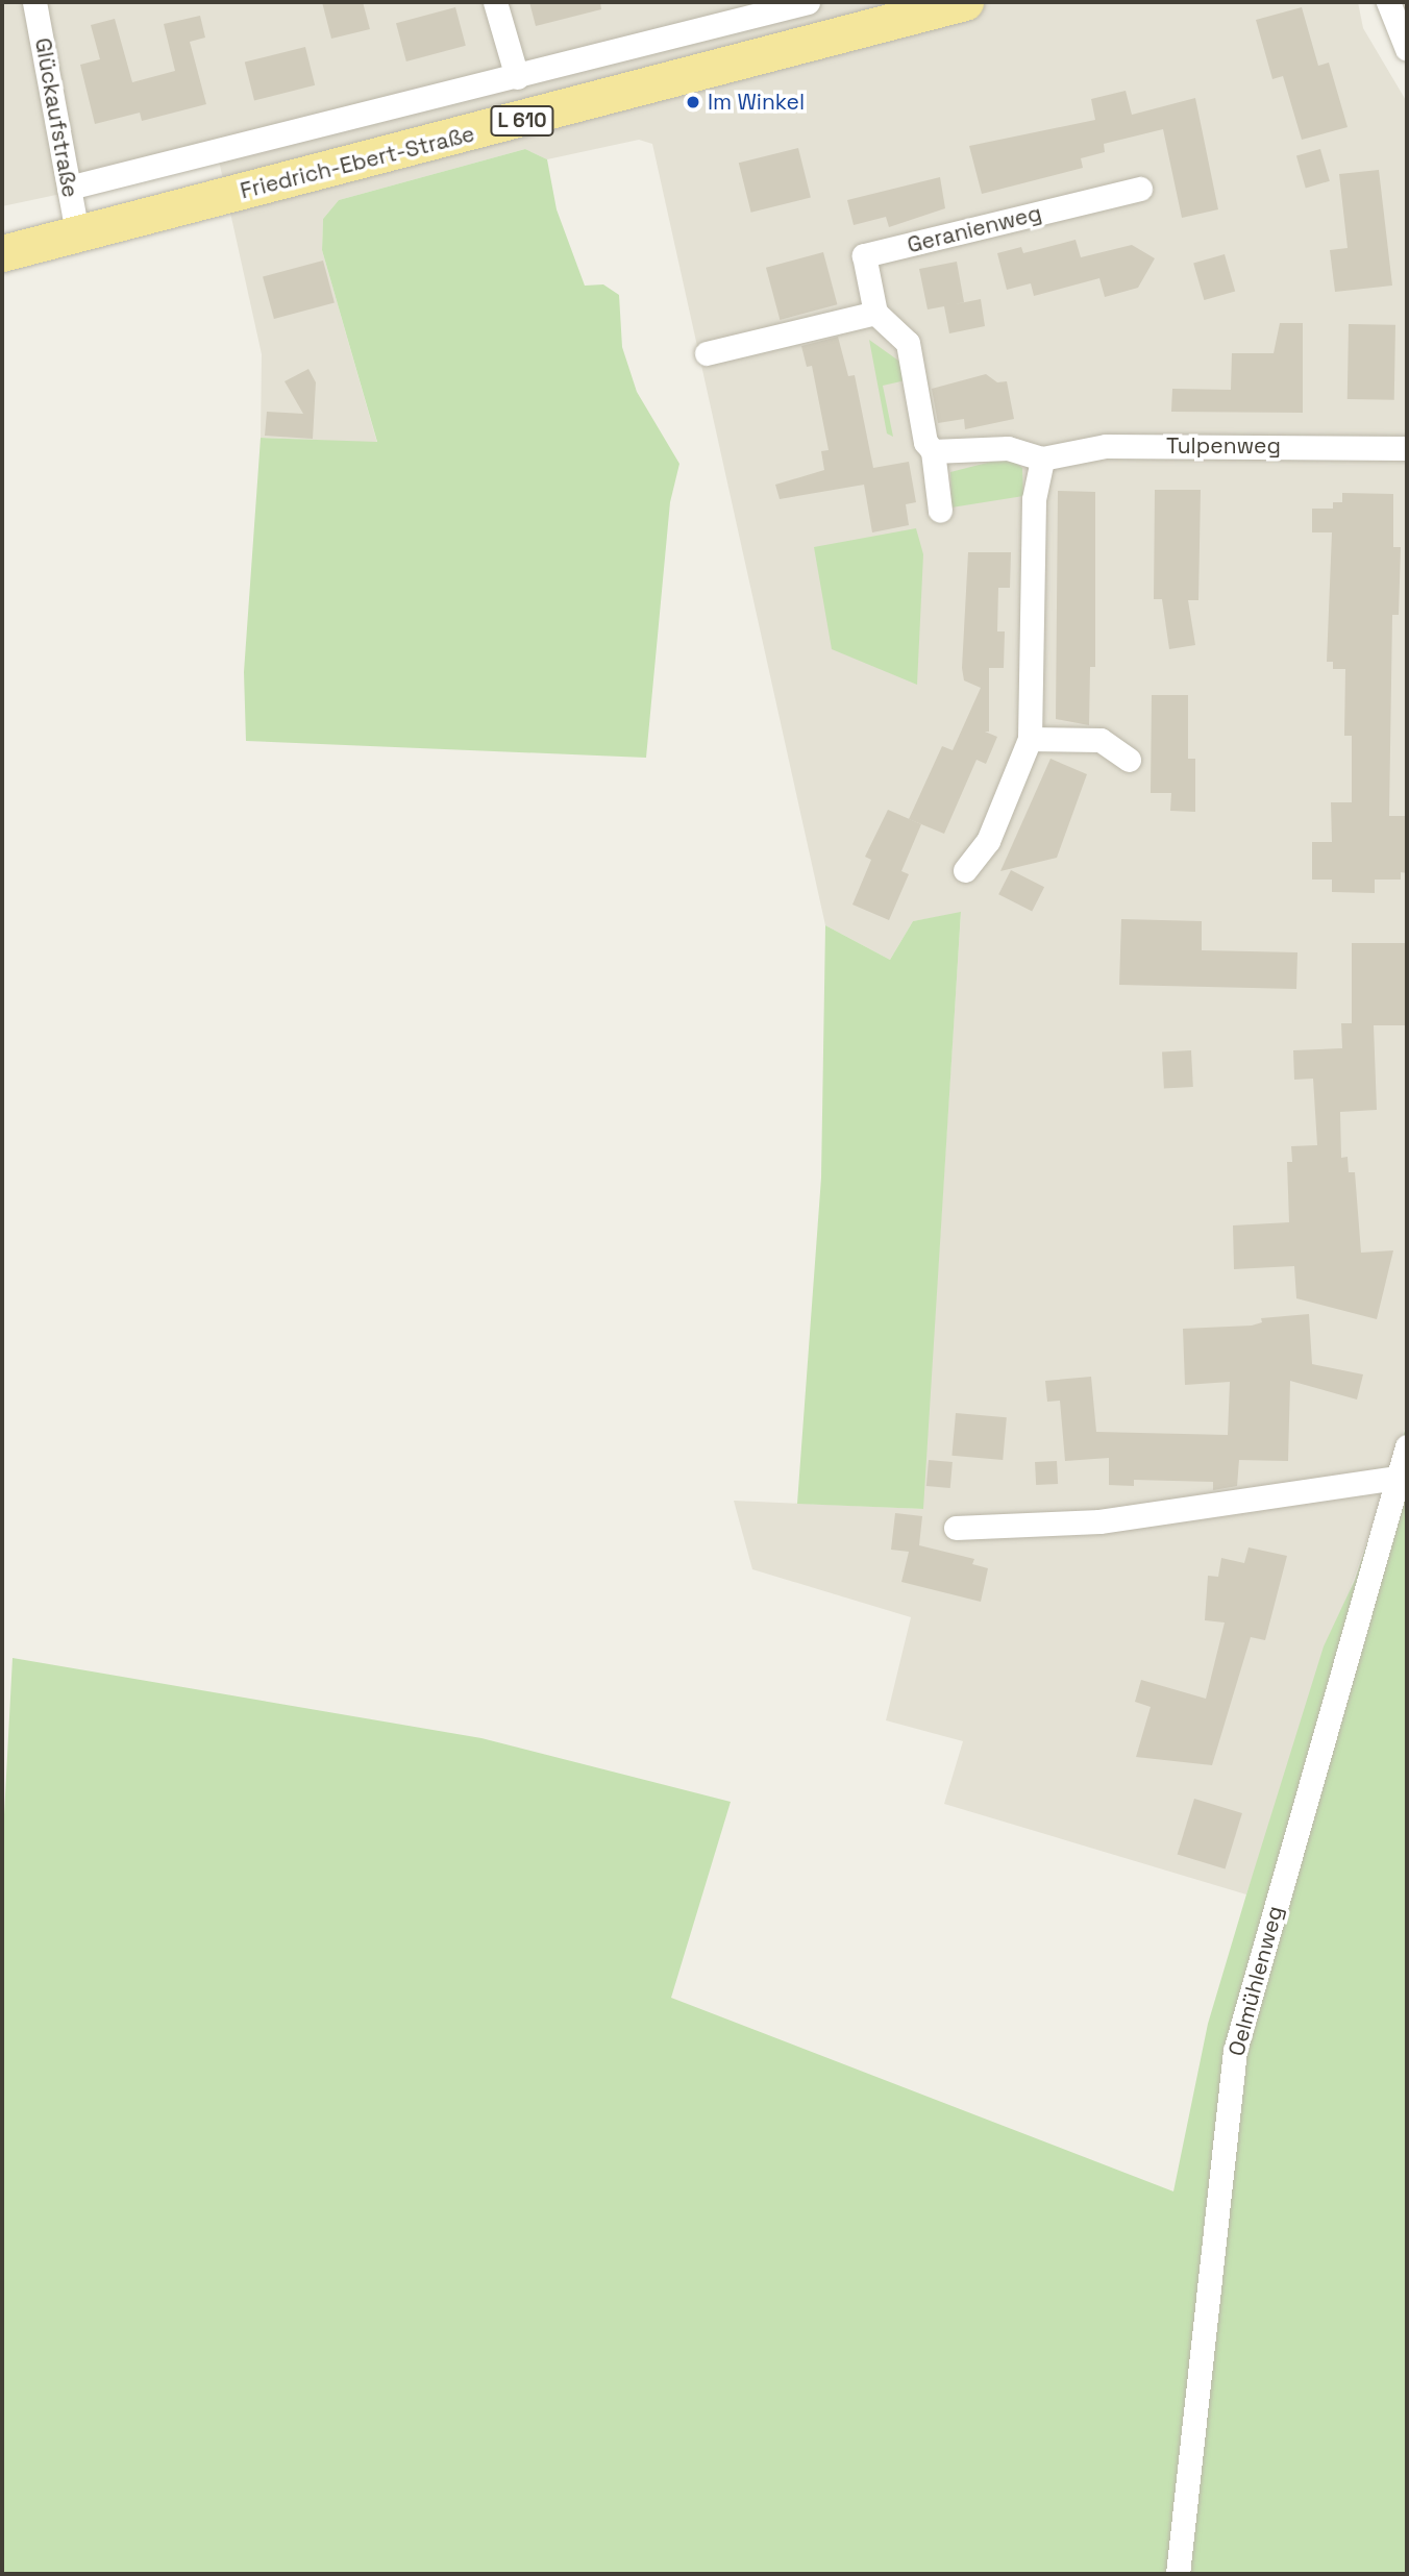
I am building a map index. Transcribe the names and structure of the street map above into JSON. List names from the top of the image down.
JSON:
{
  "streets": {
    "main road": ["L 610", "Friedrich-Ebert-Straße"],
    "street": [
      "Glückaufstraße",
      "Geranienweg",
      "Tulpenweg",
      "Oelmühlenweg"
    ]
  },
  "crossings": [
    ["Glückaufstraße", "Friedrich-Ebert-Straße"]
  ],
  "places": ["Im Winkel"]
}
